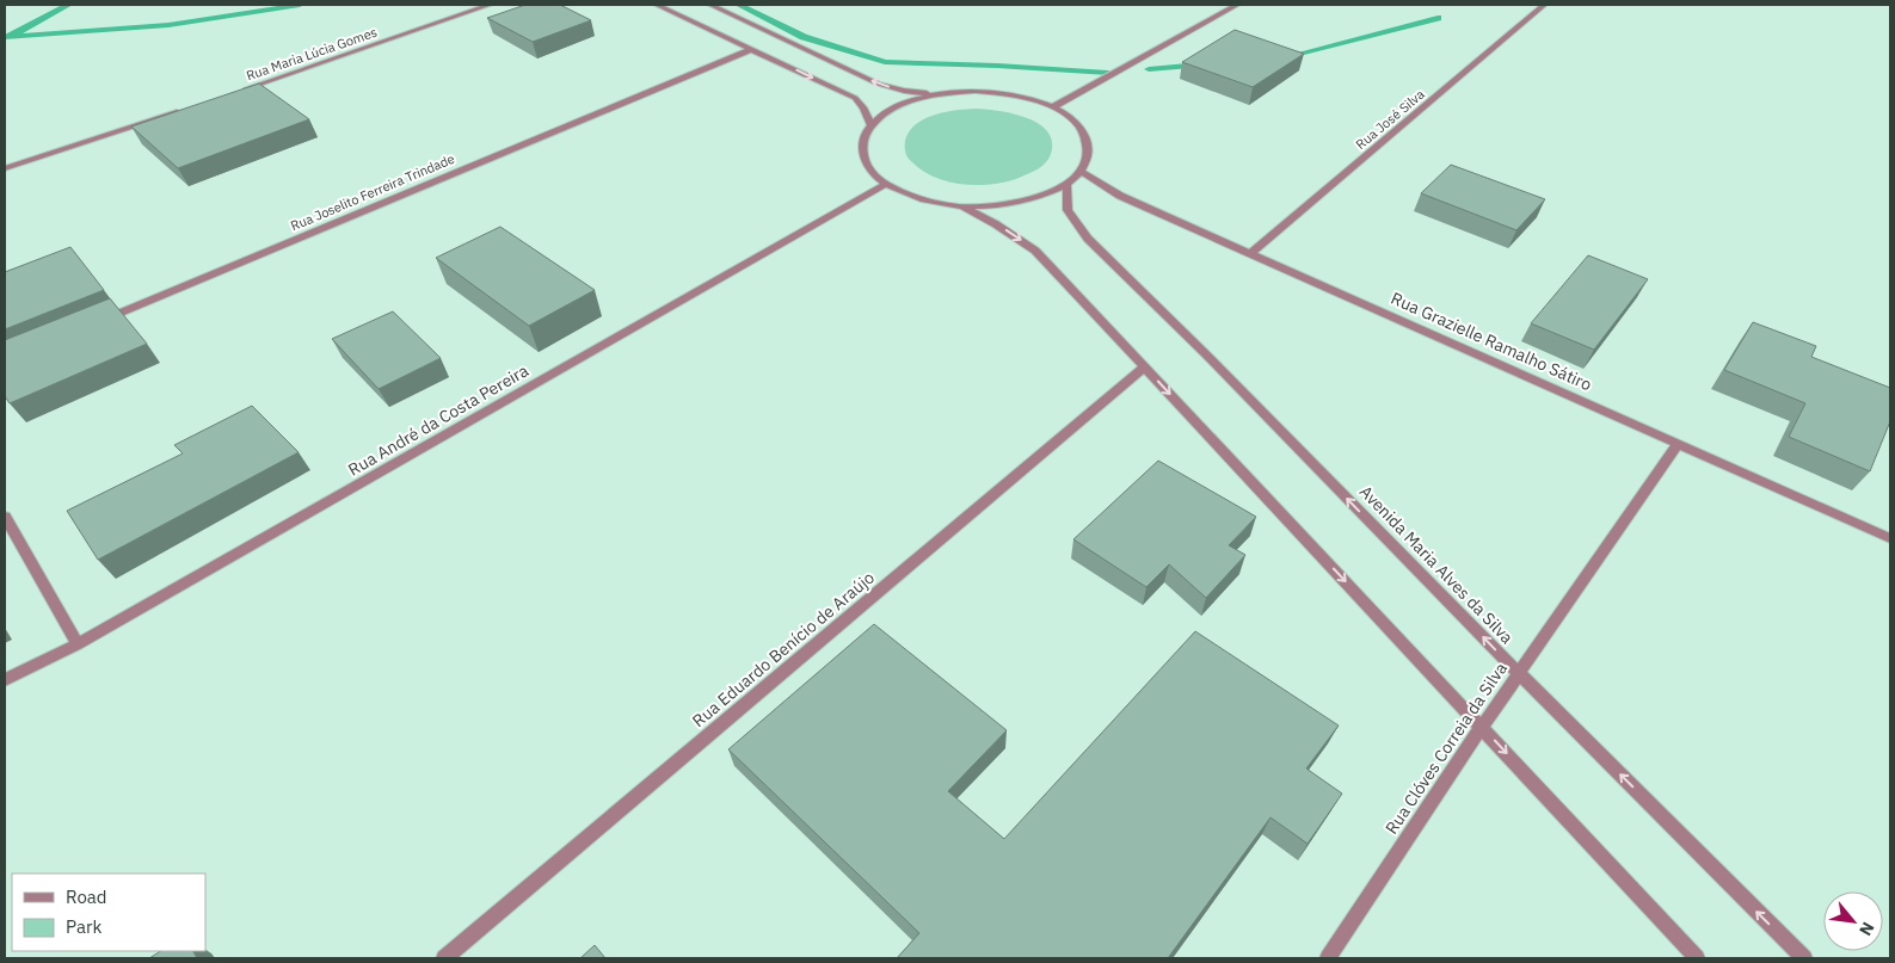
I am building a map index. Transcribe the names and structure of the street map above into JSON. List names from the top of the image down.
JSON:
{
  "streets": {
    "street": [
      "Rua Maria Lúcia Gomes",
      "Rua José Silva",
      "Rua Joselito Ferreira Trindade",
      "Rua Grazielle Ramalho Sátiro",
      "Rua André da Costa Pereira",
      "Avenida Maria Alves da Silva",
      "Rua Eduardo Benício de Araújo",
      "Rua Clóves Correia da Silva"
    ]
  },
  "crossings": [
    ["Rua José Silva", "Rua Grazielle Ramalho Sátiro"],
    ["Rua Grazielle Ramalho Sátiro", "Rua Clóves Correia da Silva"],
    ["Avenida Maria Alves da Silva", "Rua Clóves Correia da Silva"]
  ],
  "legend": ["Road", "Park"],
  "north": "bottom right"
}
